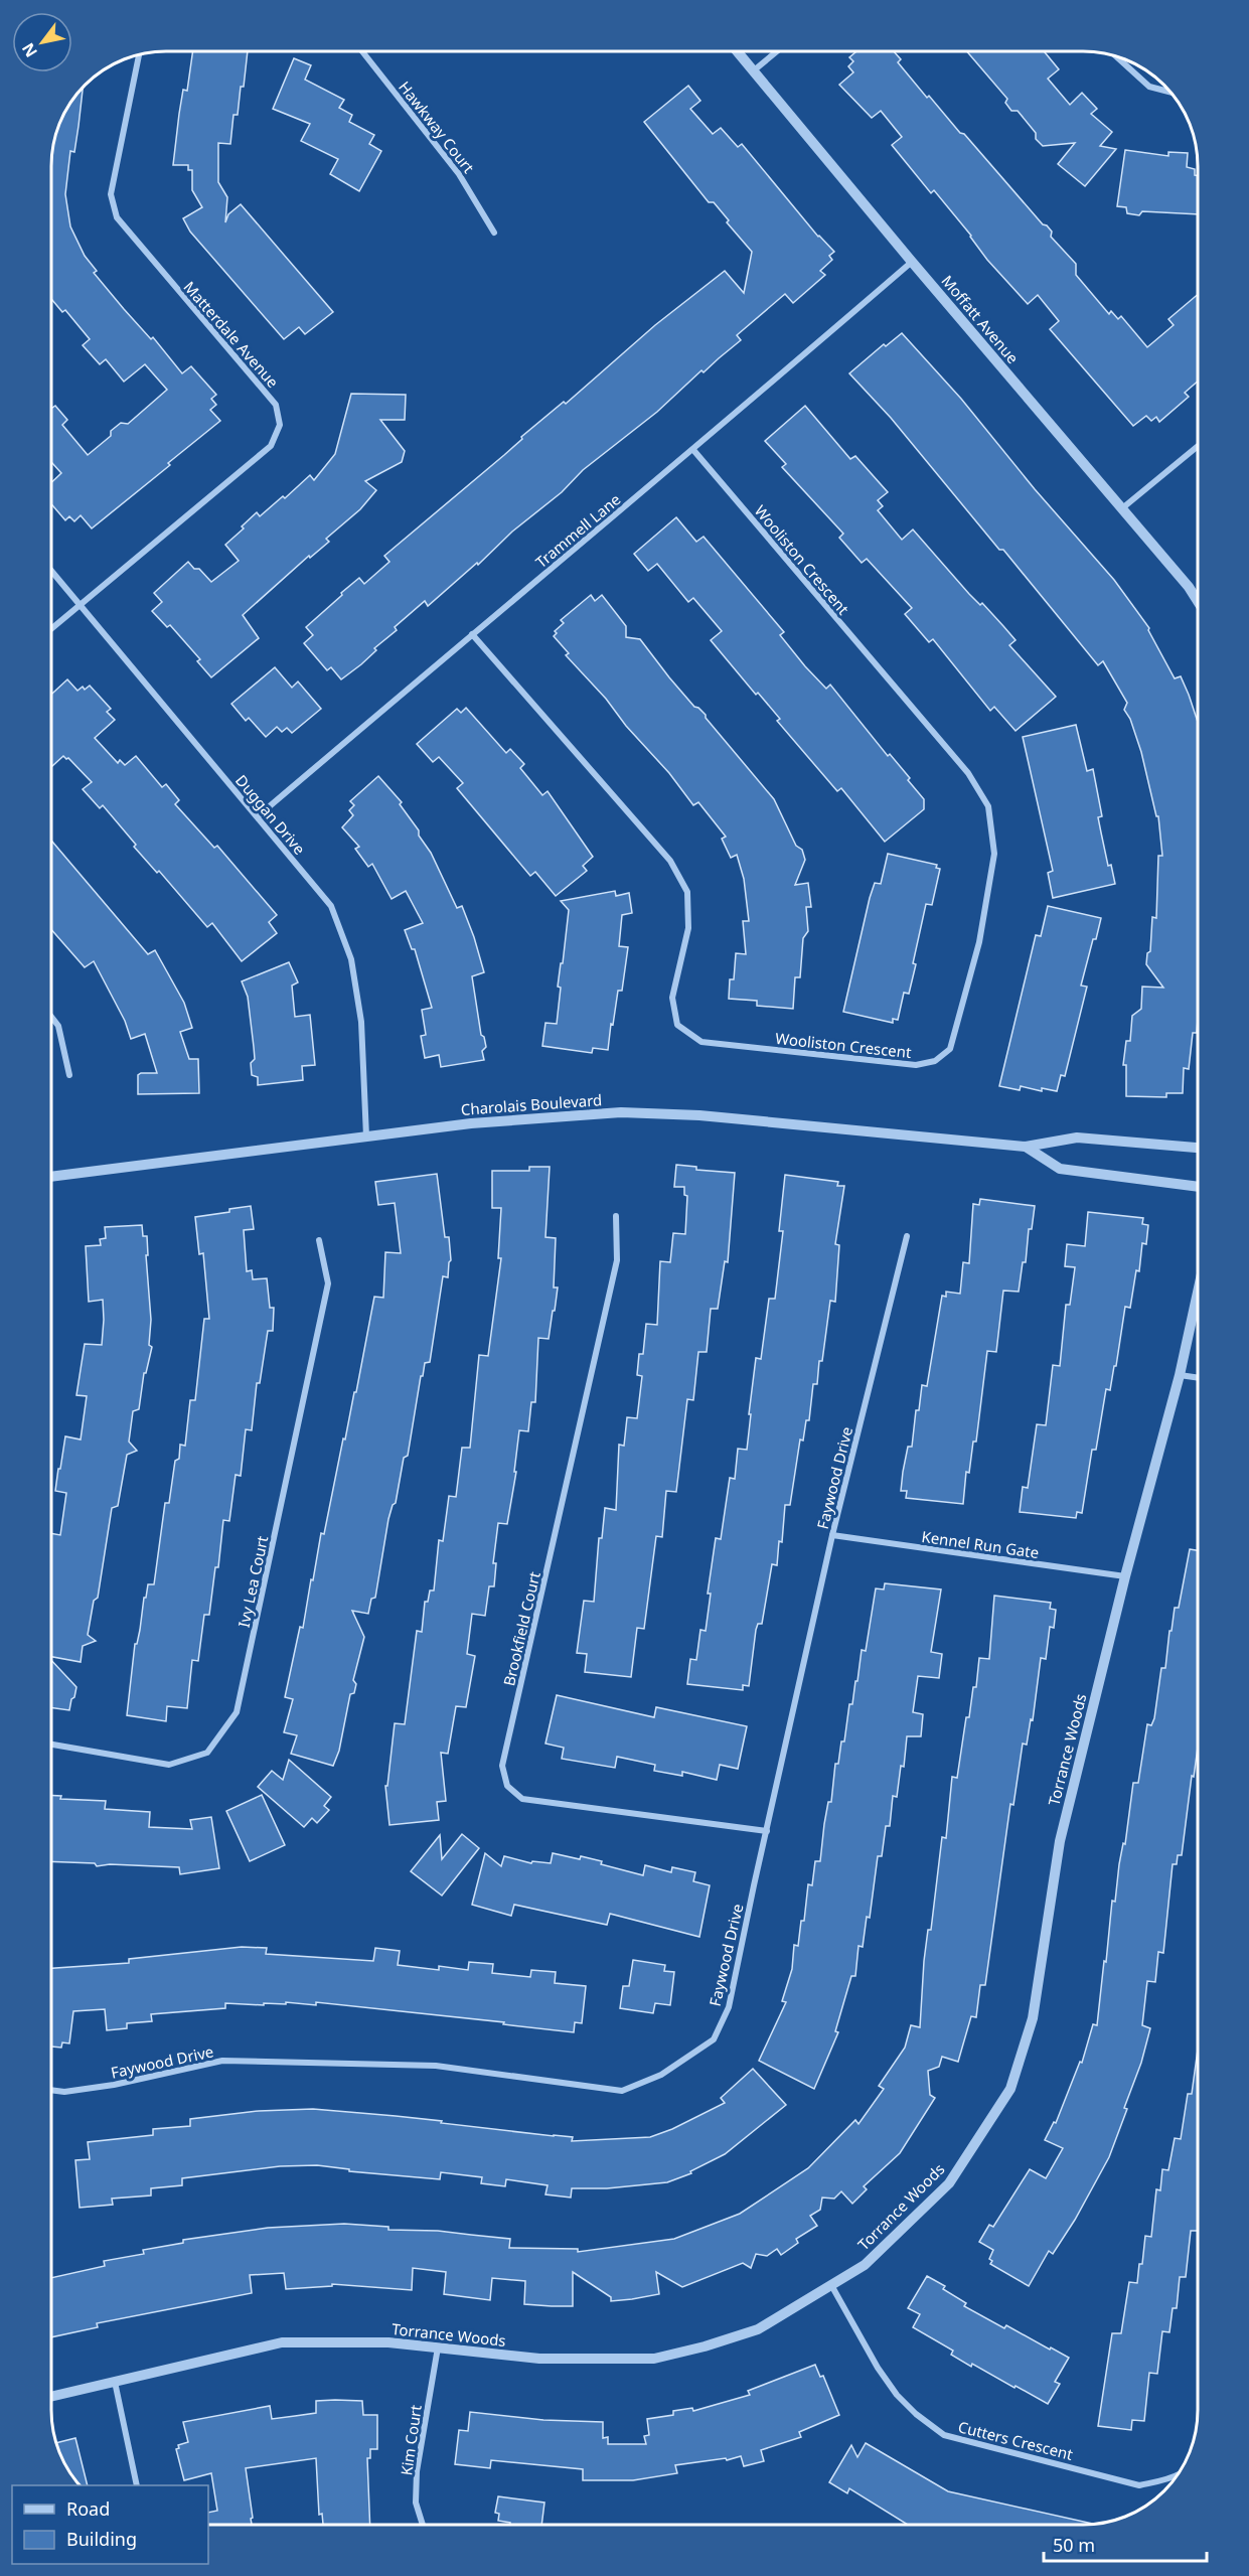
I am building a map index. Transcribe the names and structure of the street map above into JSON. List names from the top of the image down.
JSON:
{
  "streets": {
    "street": [
      "Hawkway Court",
      "Moffatt Avenue",
      "Matterdale Avenue",
      "Trammell Lane",
      "Wooliston Crescent",
      "Duggan Drive",
      "Charolais Boulevard",
      "Faywood Drive",
      "Kennel Run Gate",
      "Ivy Lea Court",
      "Brookfield Court",
      "Torrance Woods",
      "Kim Court",
      "Cutters Crescent"
    ]
  },
  "crossings": [
    ["Moffatt Avenue", "Trammell Lane"],
    ["Matterdale Avenue", "Duggan Drive"],
    ["Trammell Lane", "Wooliston Crescent"],
    ["Trammell Lane", "Duggan Drive"],
    ["Duggan Drive", "Charolais Boulevard"],
    ["Faywood Drive", "Kennel Run Gate"],
    ["Faywood Drive", "Brookfield Court"],
    ["Kennel Run Gate", "Torrance Woods"],
    ["Torrance Woods", "Kim Court"],
    ["Torrance Woods", "Cutters Crescent"]
  ],
  "legend": ["Road", "Building"],
  "scale_bar": "50 m",
  "north": "bottom left"
}
